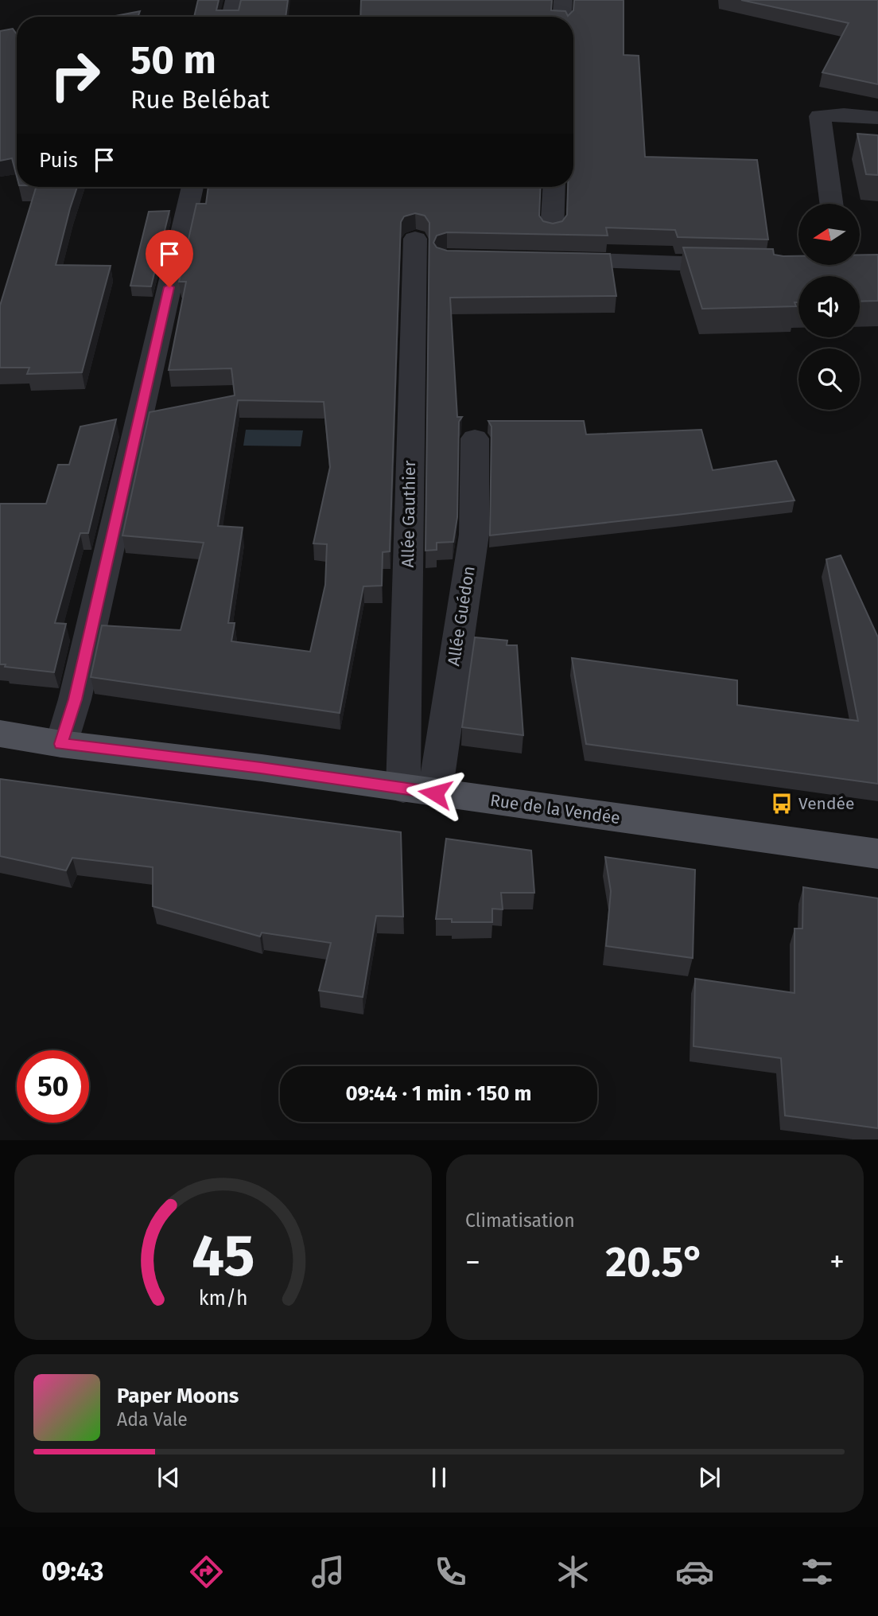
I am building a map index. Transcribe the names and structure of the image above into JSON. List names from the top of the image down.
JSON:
{
  "streets": {
    "main road": ["Rue de la Vendée"],
    "street": ["Allée Gauthier", "Allée Guédon"]
  },
  "crossings": [
    ["Allée Gauthier", "Allée Guédon"],
    ["Allée Gauthier", "Rue de la Vendée"],
    ["Allée Guédon", "Rue de la Vendée"]
  ],
  "places": {
    "bus stop": ["Vendée"]
  },
  "north": "left",
  "page": {
    "turn": ["50 m", "Rue Belébat"],
    "then": "Puis",
    "limit": "50",
    "trip": "09:44 · 1 min · 150 m",
    "tile": "Climatisation",
    "heat": ["−", "20.5°", "+"],
    "song": ["Paper Moons", "Ada Vale"],
    "tabs": "09:43",
    "gauge": ["45", "km/h"]
  }
}
